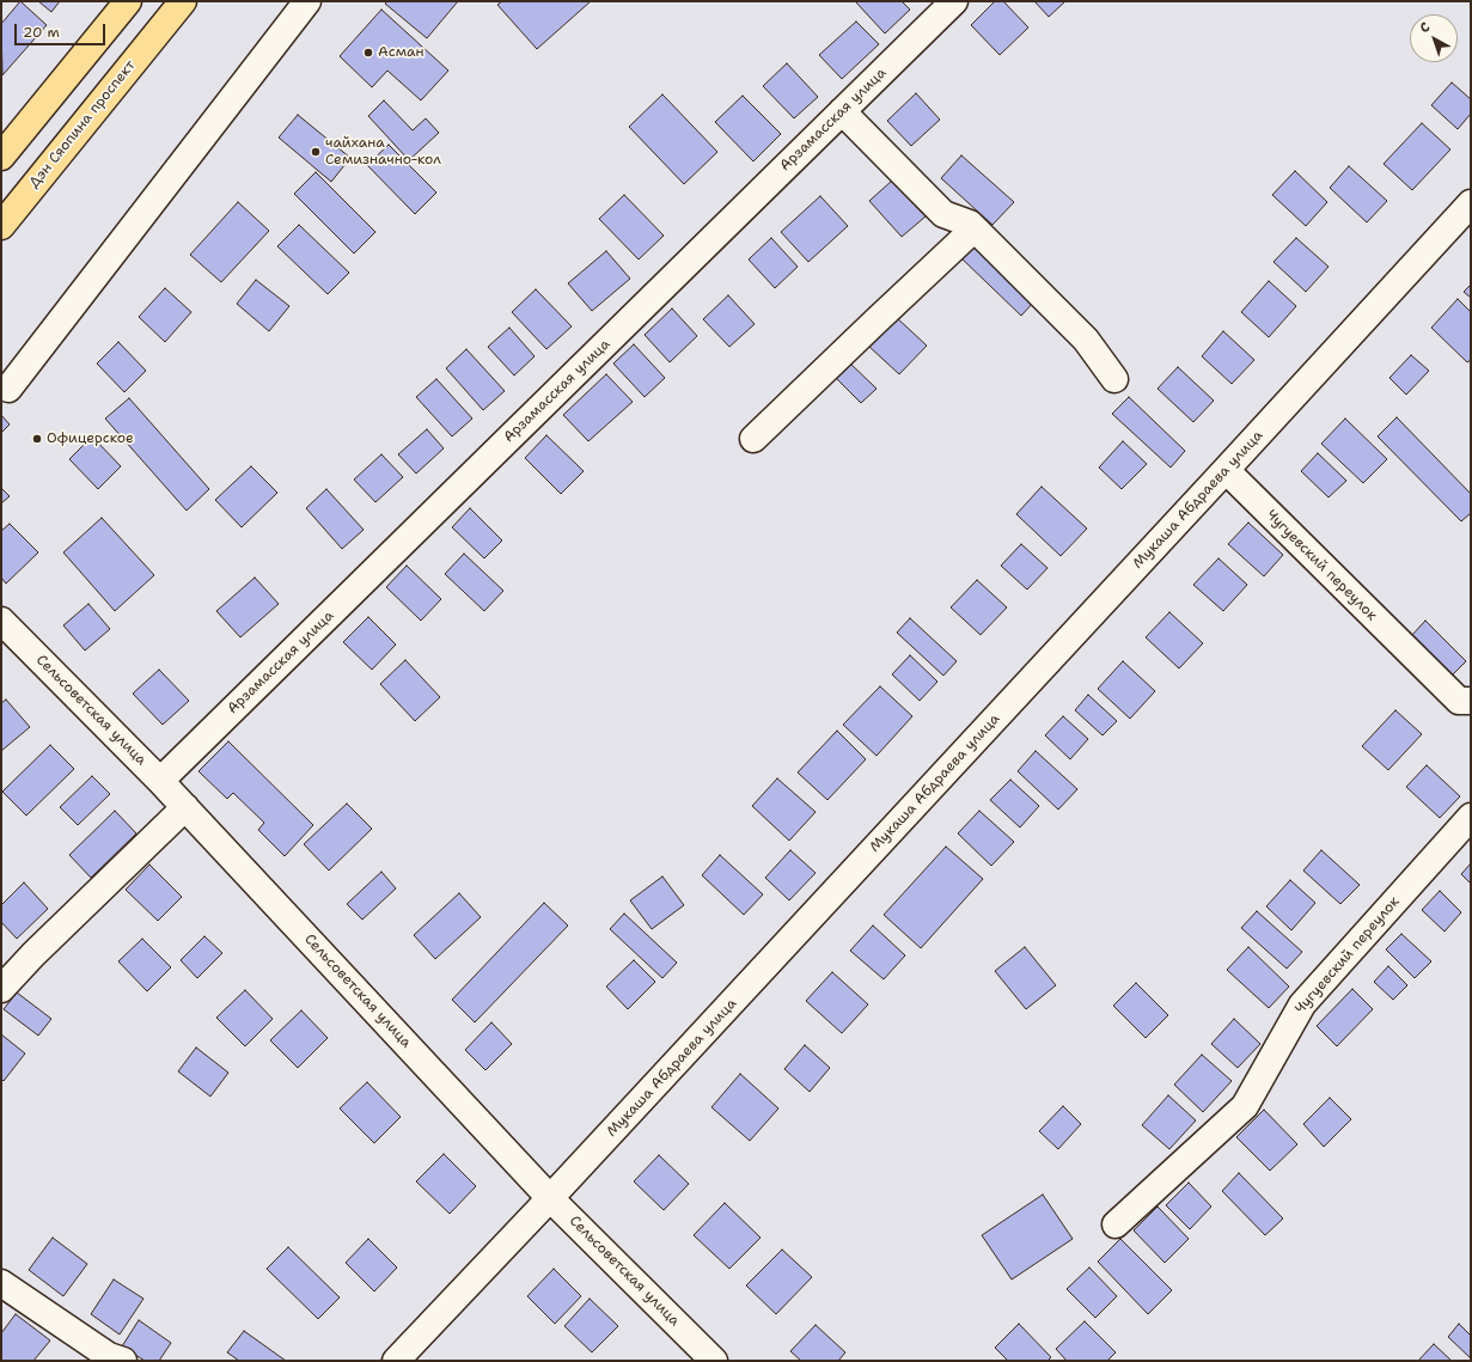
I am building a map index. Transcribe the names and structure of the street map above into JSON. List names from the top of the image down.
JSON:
{
  "streets": {
    "main road": ["Дэн Сяопина проспект"],
    "street": [
      "Арзамасская улица",
      "Мукаша Абдраева улица",
      "Чугуевский переулок",
      "Сельсоветская улица"
    ]
  },
  "crossings": [
    ["Арзамасская улица", "Сельсоветская улица"],
    ["Мукаша Абдраева улица", "Чугуевский переулок"],
    ["Мукаша Абдраева улица", "Сельсоветская улица"]
  ],
  "places": ["Асман", "чайхана Семизначно-кол", "Офицерское"],
  "scale_bar": "20 m",
  "north": "top left"
}
